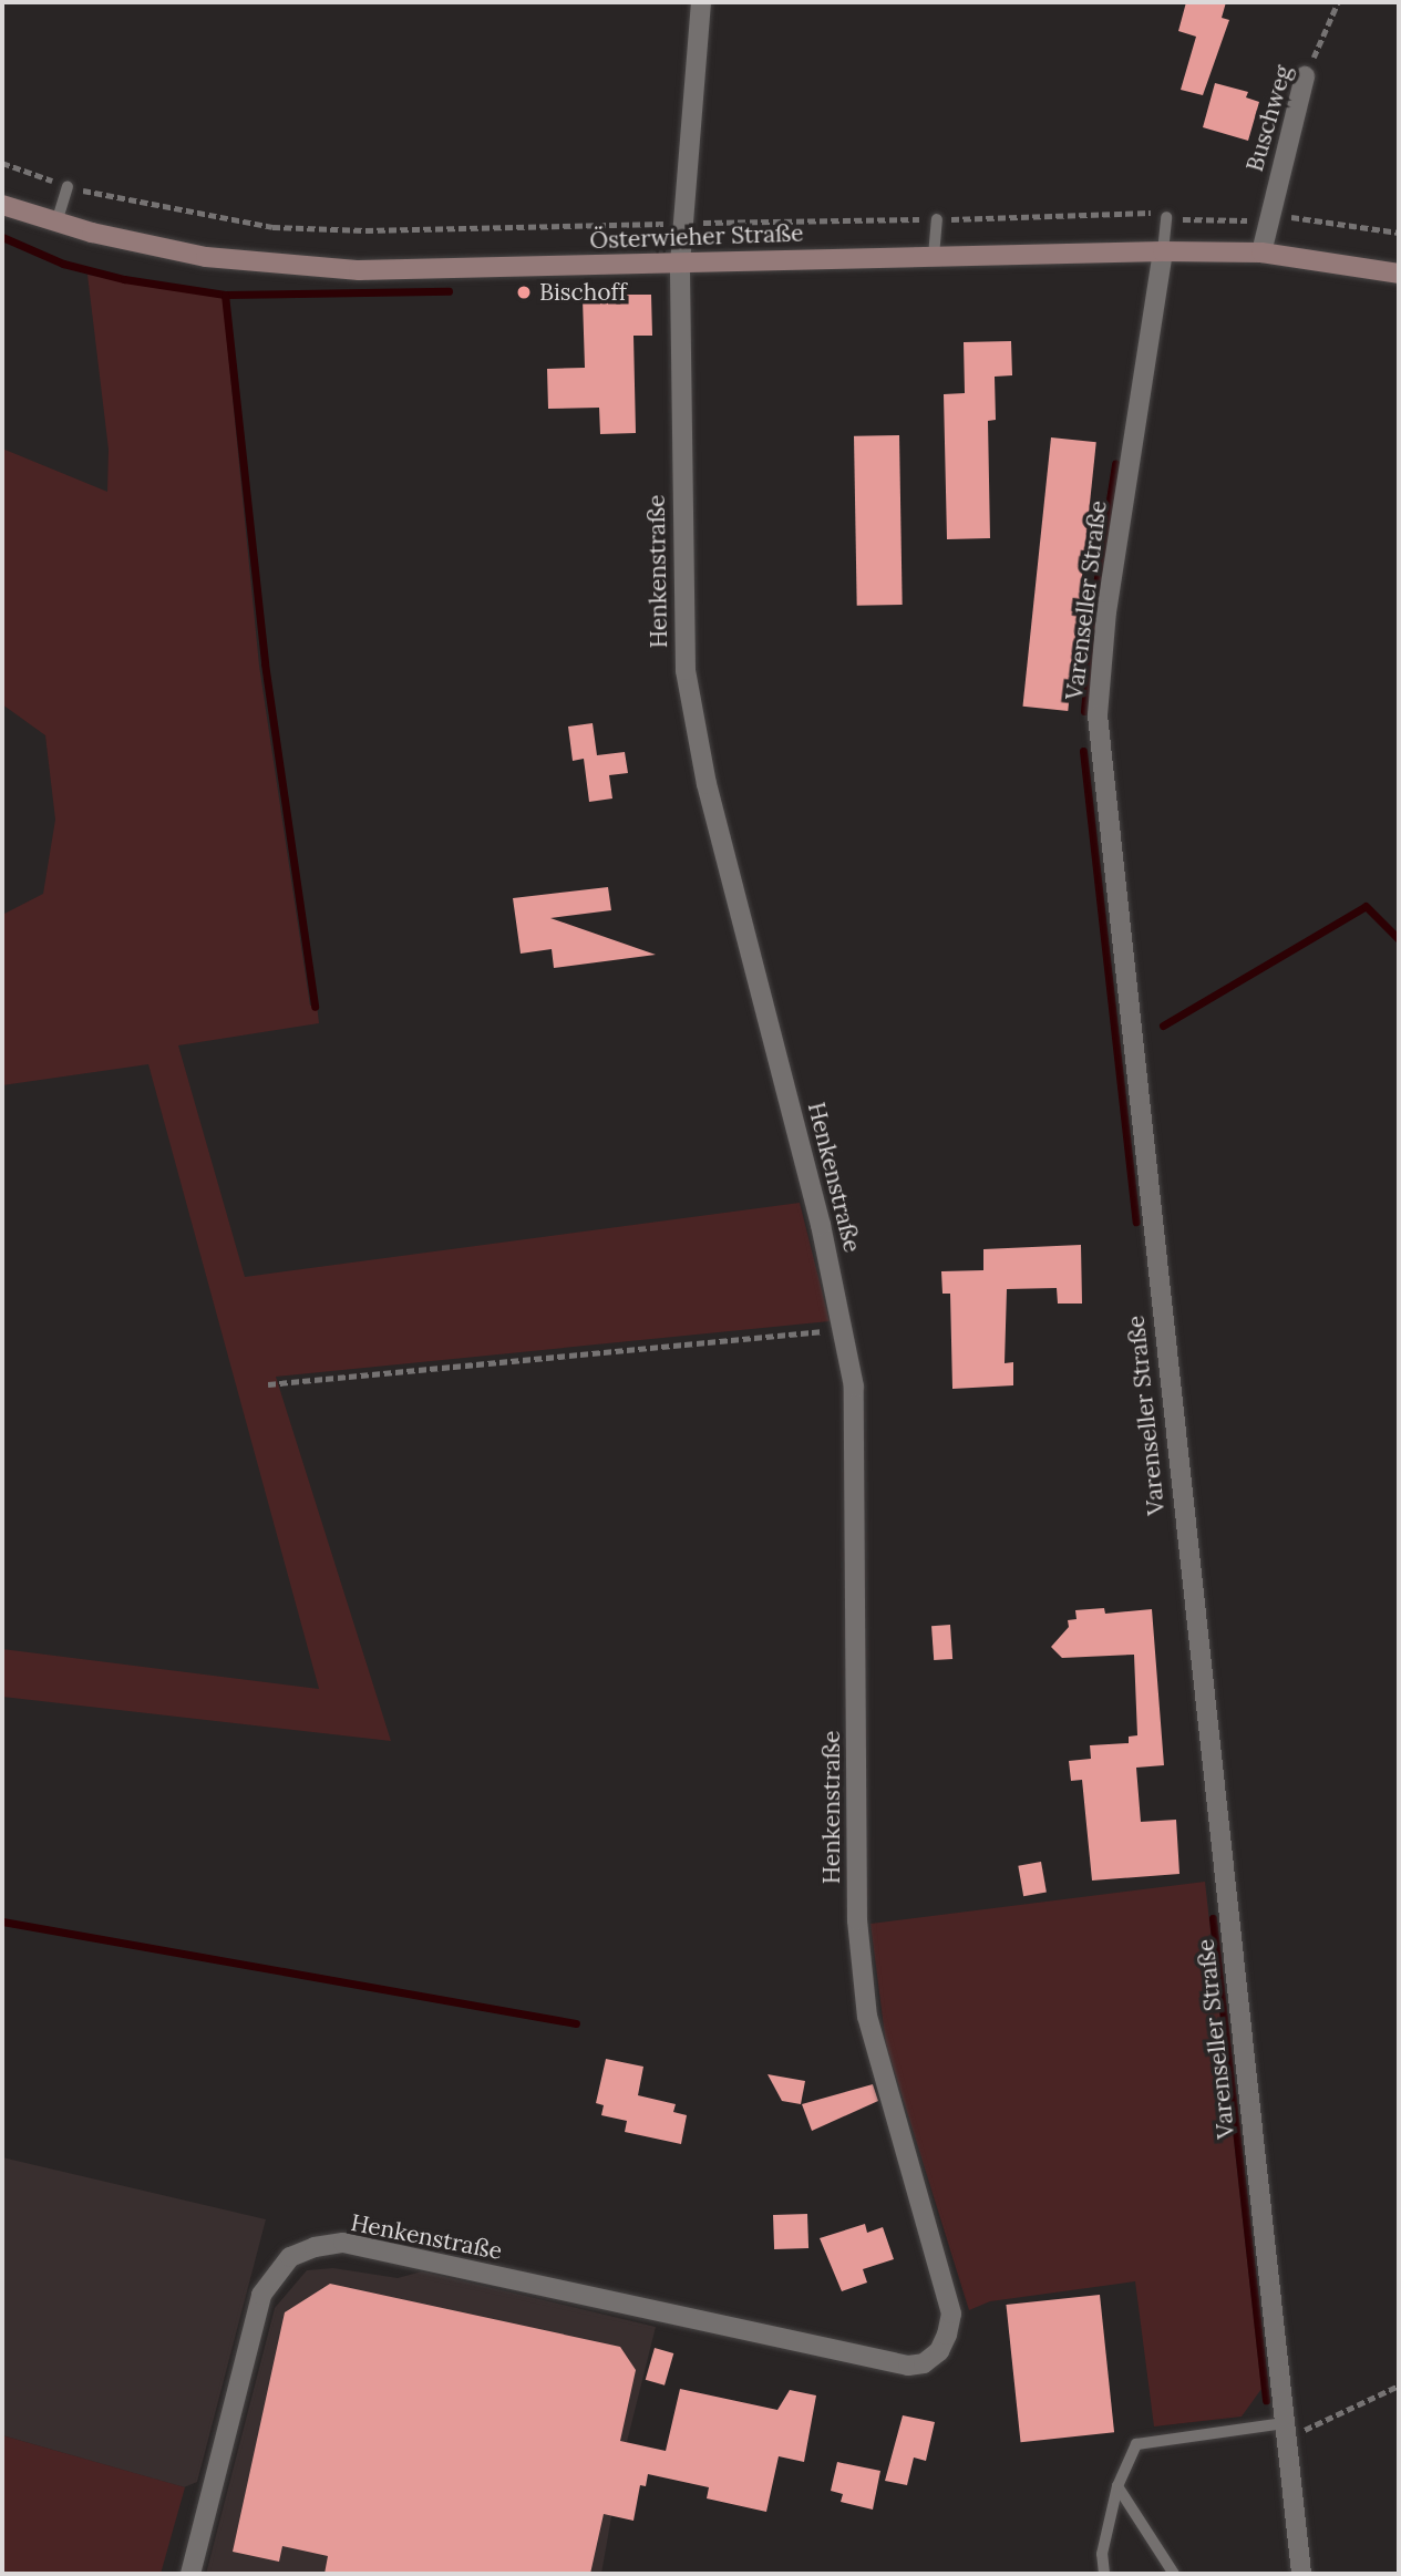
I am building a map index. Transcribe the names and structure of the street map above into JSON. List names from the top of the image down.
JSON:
{
  "streets": {
    "street": [
      "Buschweg",
      "Österwieher Straße",
      "Henkenstraße",
      "Varenseller Straße"
    ]
  },
  "crossings": [
    ["Buschweg", "Österwieher Straße"],
    ["Österwieher Straße", "Henkenstraße"],
    ["Österwieher Straße", "Varenseller Straße"]
  ],
  "places": ["Bischoff"]
}
